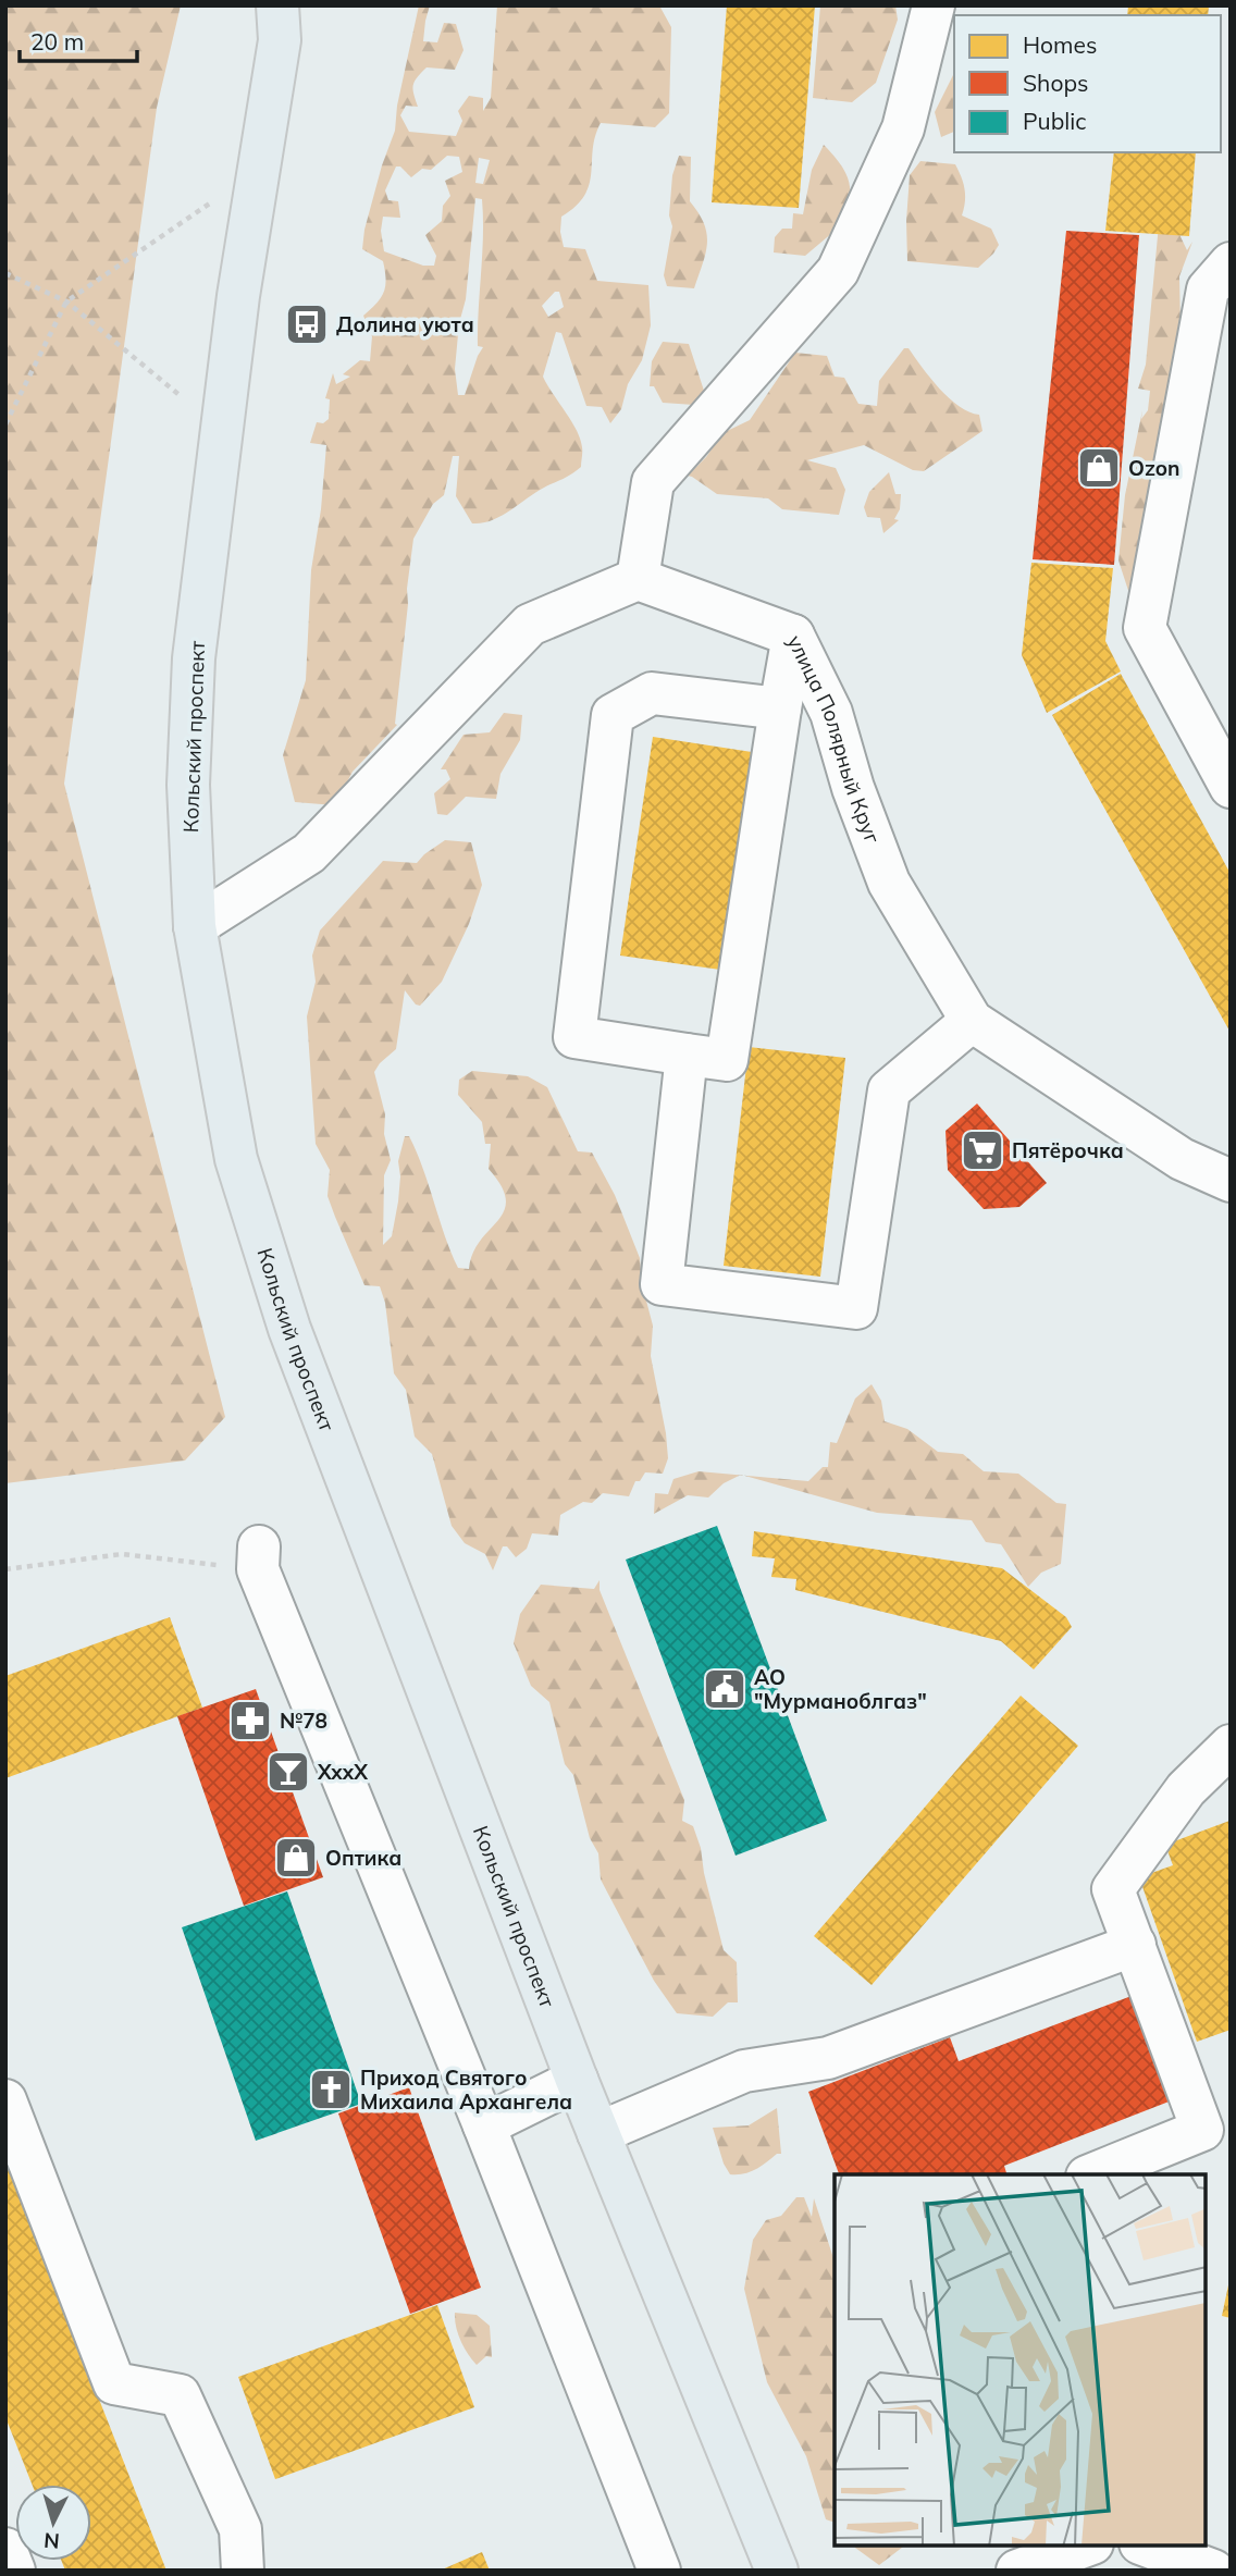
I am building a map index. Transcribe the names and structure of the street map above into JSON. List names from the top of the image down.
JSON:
{
  "streets": {
    "main road": ["Кольский проспект"],
    "street": ["улица Полярный Круг"]
  },
  "places": {
    "bus stop": ["Долина уюта"],
    "shop": ["Ozon", "Оптика"],
    "supermarket": ["Пятёрочка"],
    "public building": ["AO \"Мурманоблгаз\""],
    "pharmacy": ["№78"],
    "bar": ["XxxX"],
    "church": ["Приход Святого Михаила Архангела"]
  },
  "legend": ["Homes", "Shops", "Public"],
  "scale_bar": "20 m",
  "north": "bottom"
}
